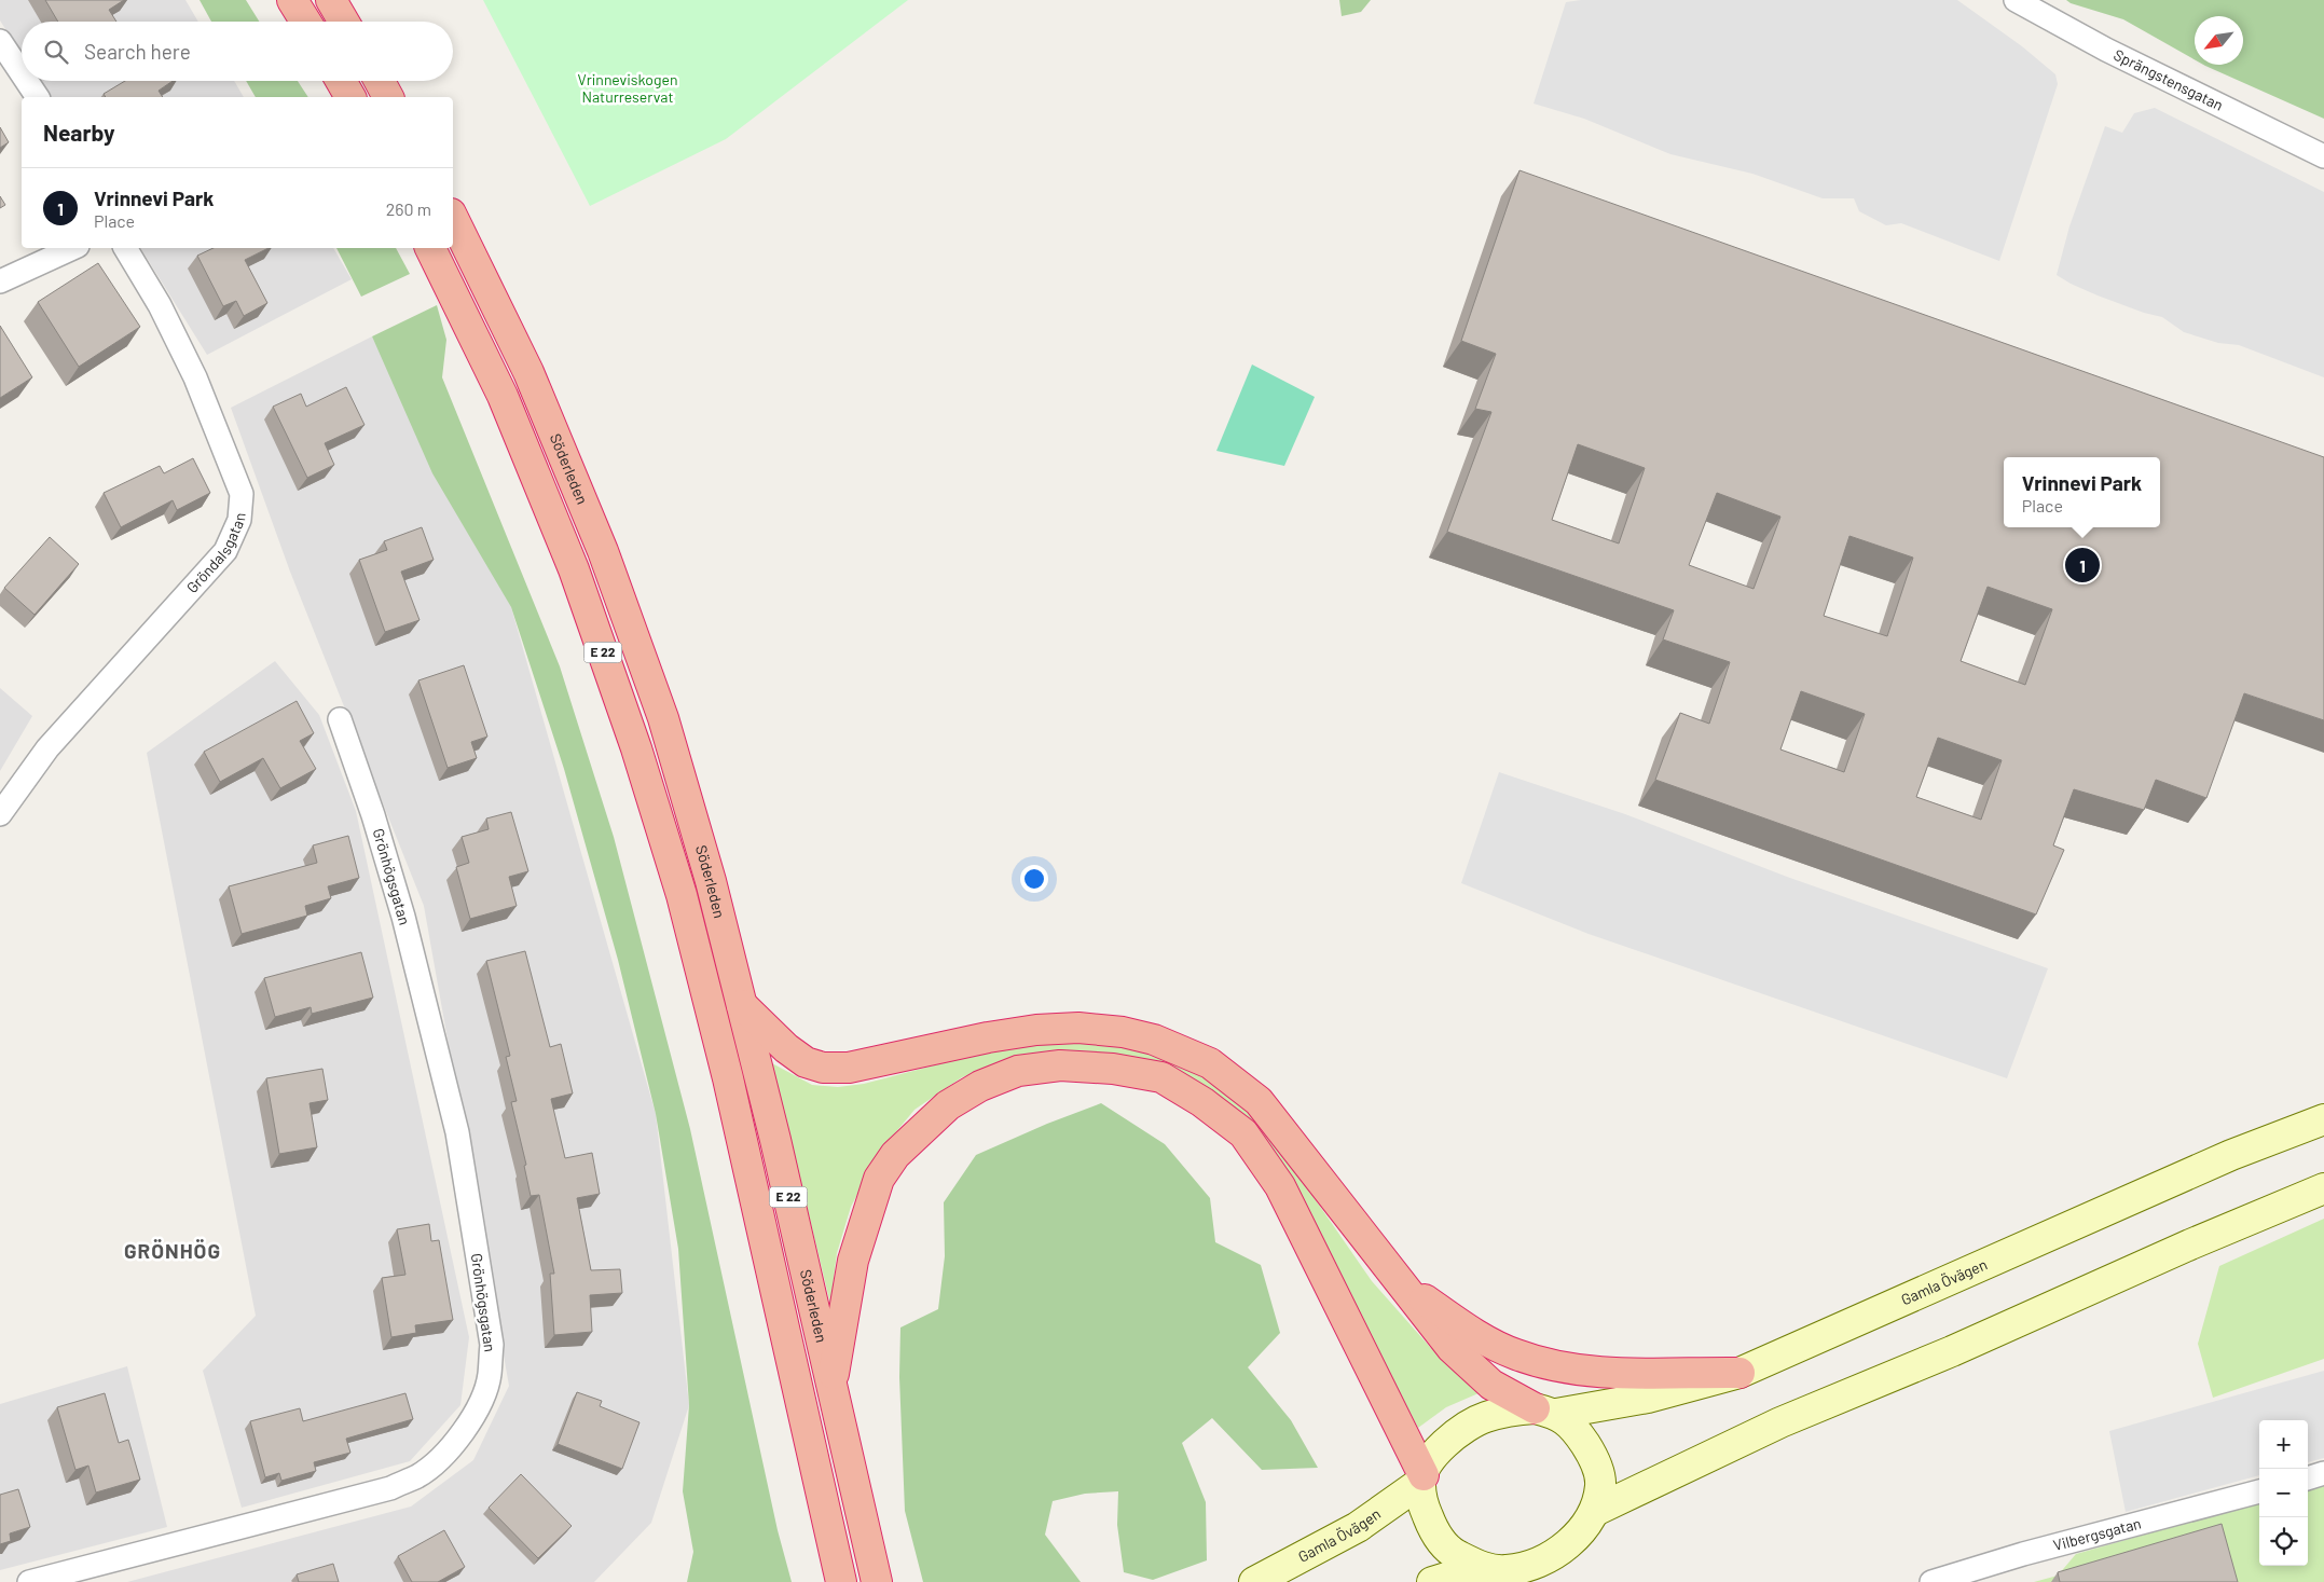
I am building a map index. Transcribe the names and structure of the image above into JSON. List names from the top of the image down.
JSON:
{
  "streets": {
    "highway": ["Söderleden", "E 22"],
    "main road": ["Gamla Övägen"],
    "street": [
      "Sprängstensgatan",
      "Gröndalsgatan",
      "Grönhögsgatan",
      "Vilbergsgatan"
    ]
  },
  "districts": ["GRÖNHÖG"],
  "parks": ["Vrinneviskogen Naturreservat"],
  "north": "bottom left",
  "page": {
    "search": "Search here",
    "heading": "Nearby",
    "list": [
      {
        "mark": "1",
        "name": "Vrinnevi Park",
        "note": "Place",
        "value": "260 m"
      }
    ],
    "popup": ["Vrinnevi Park", "Place"],
    "pins": "1",
    "map_buttons": ["+", "−"]
  }
}
